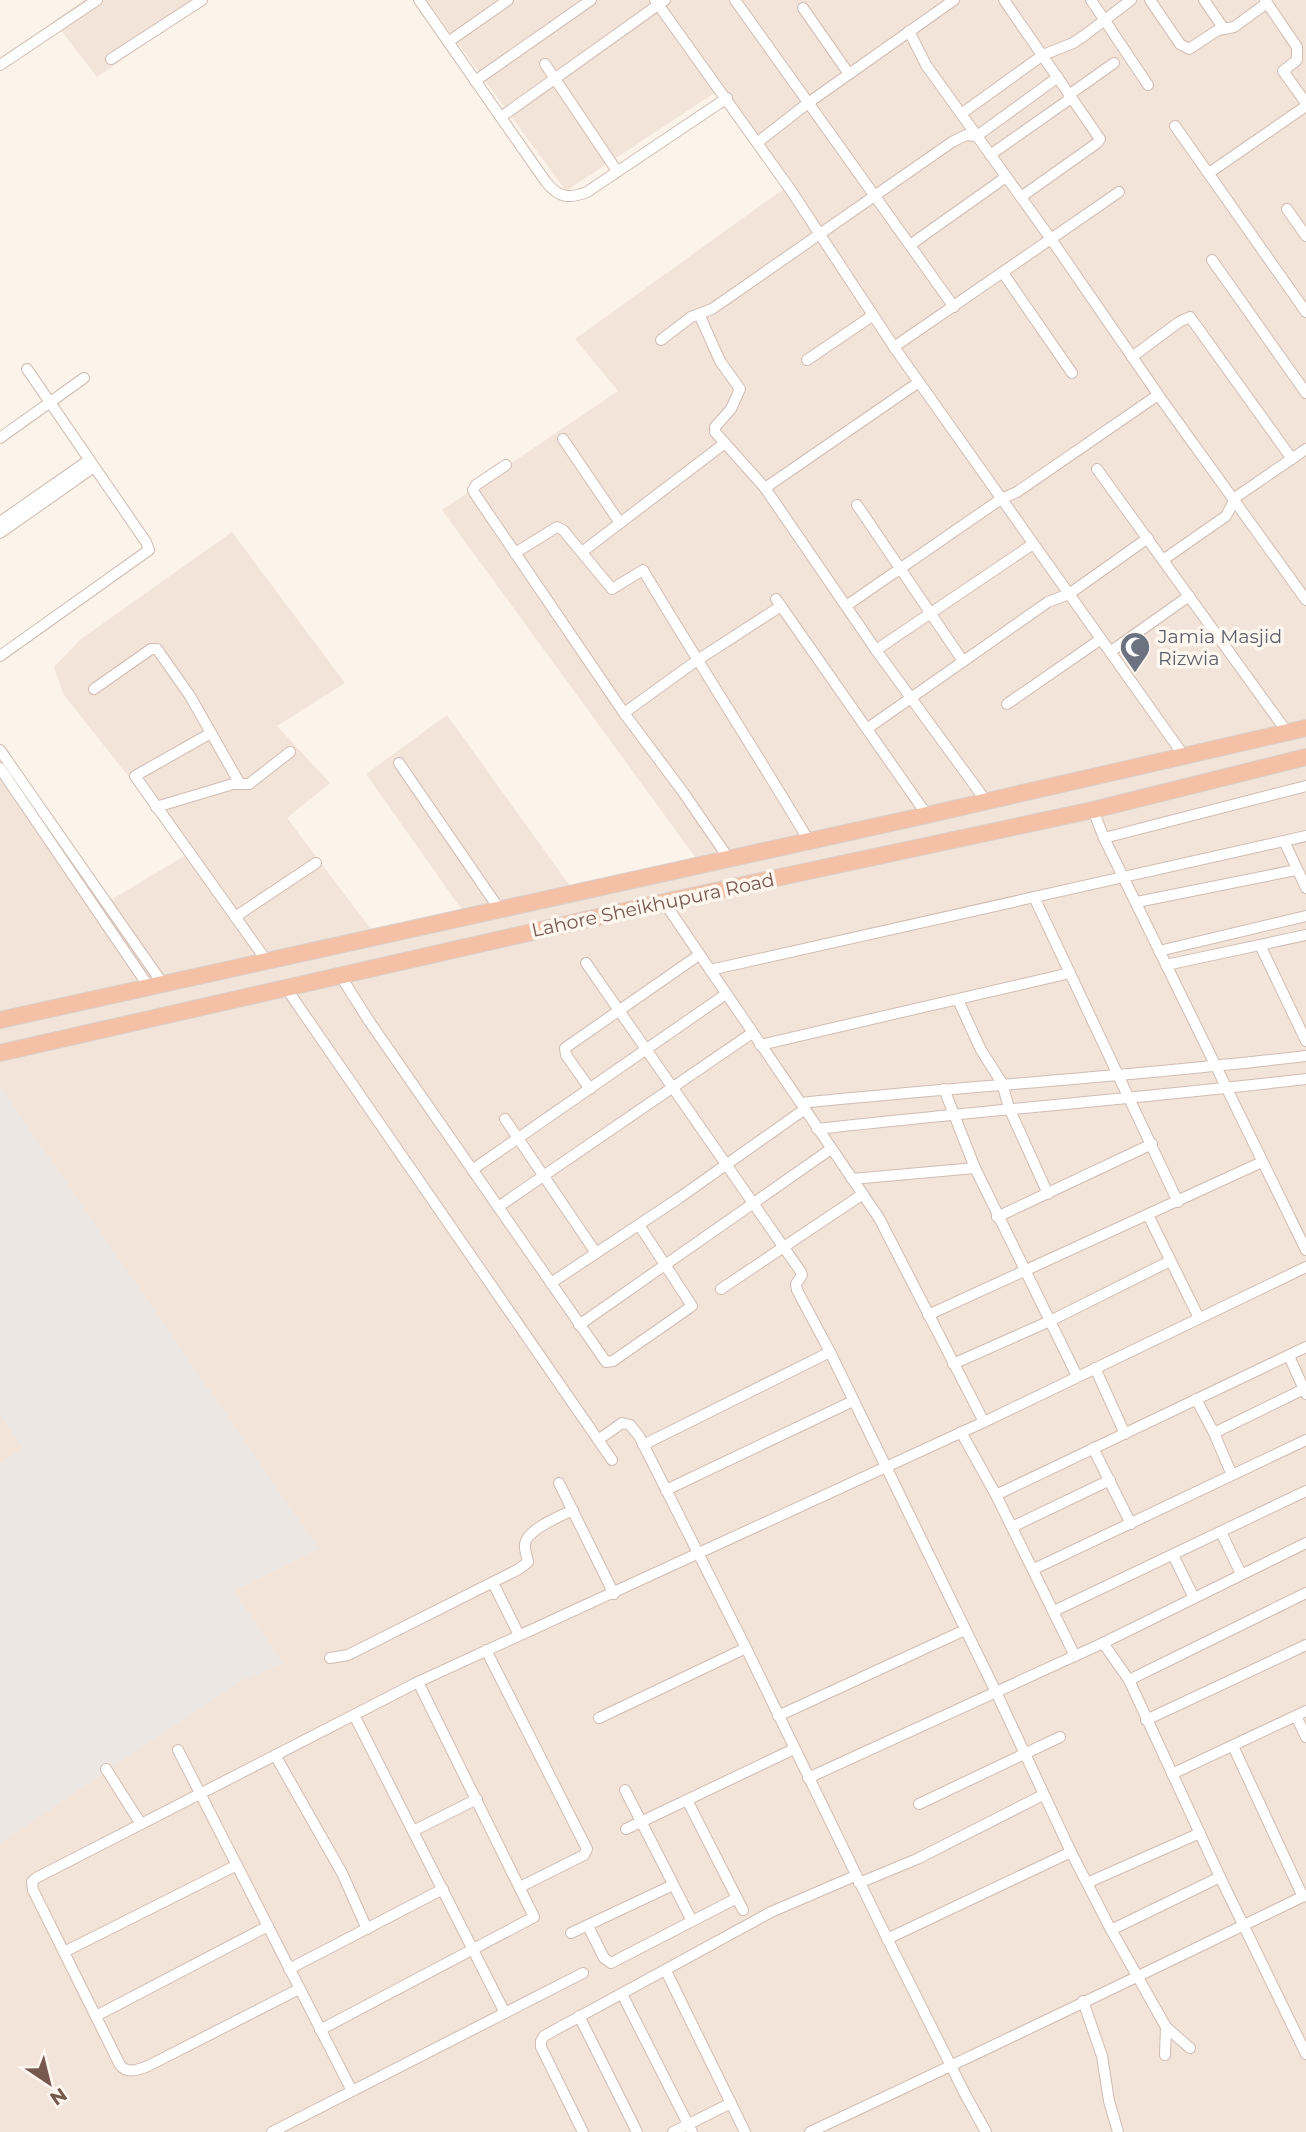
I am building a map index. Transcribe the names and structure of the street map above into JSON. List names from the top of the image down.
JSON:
{
  "streets": {
    "highway": ["Lahore Sheikhupura Road"]
  },
  "places": {
    "mosque": ["Jamia Masjid Rizwia"]
  },
  "north": "bottom right"
}
